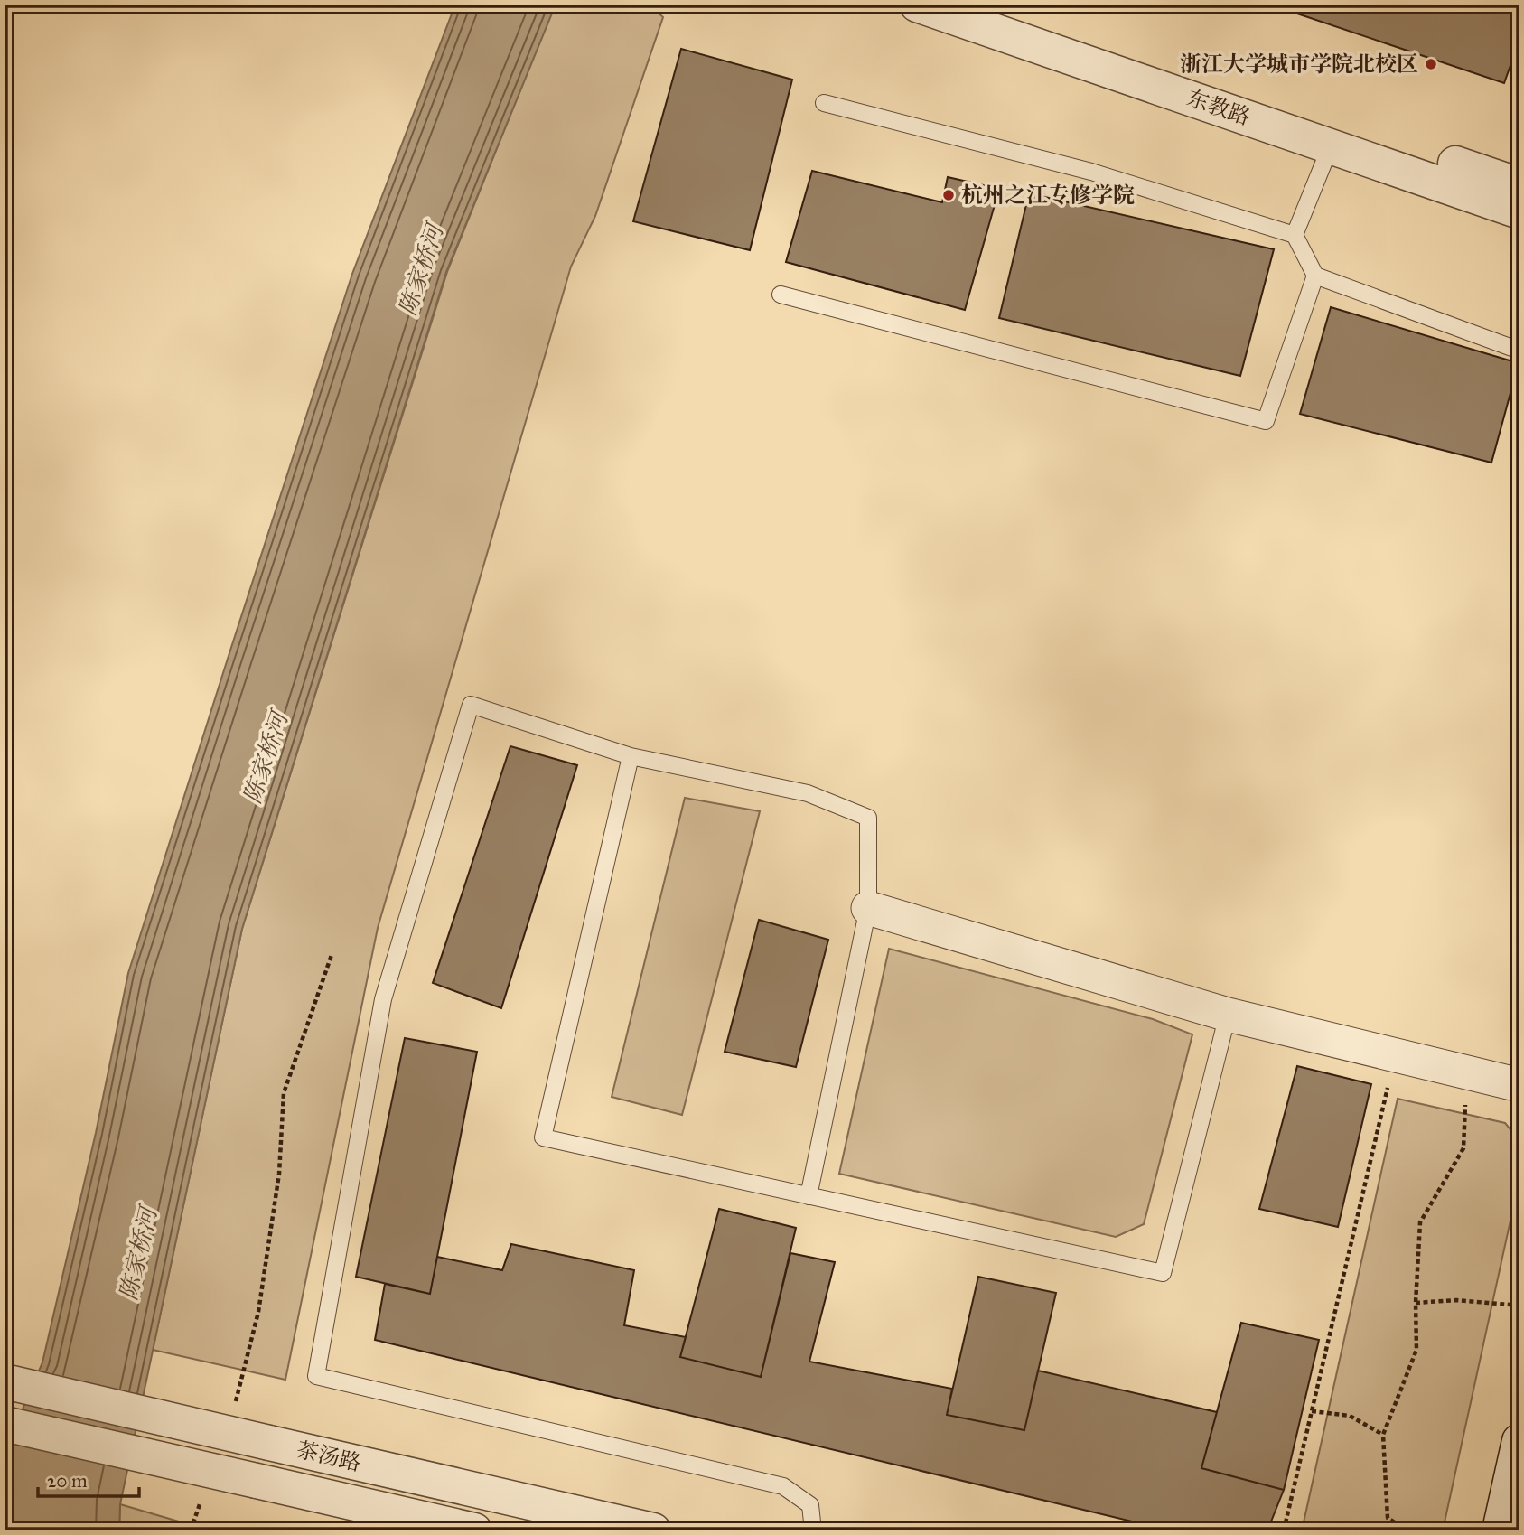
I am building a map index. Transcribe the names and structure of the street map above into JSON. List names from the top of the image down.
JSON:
{
  "streets": {
    "street": ["东教路", "茶汤路"]
  },
  "water": ["陈家桥河"],
  "places": ["浙江大学城市学院北校区", "杭州之江专修学院"],
  "scale_bar": "20 m"
}
